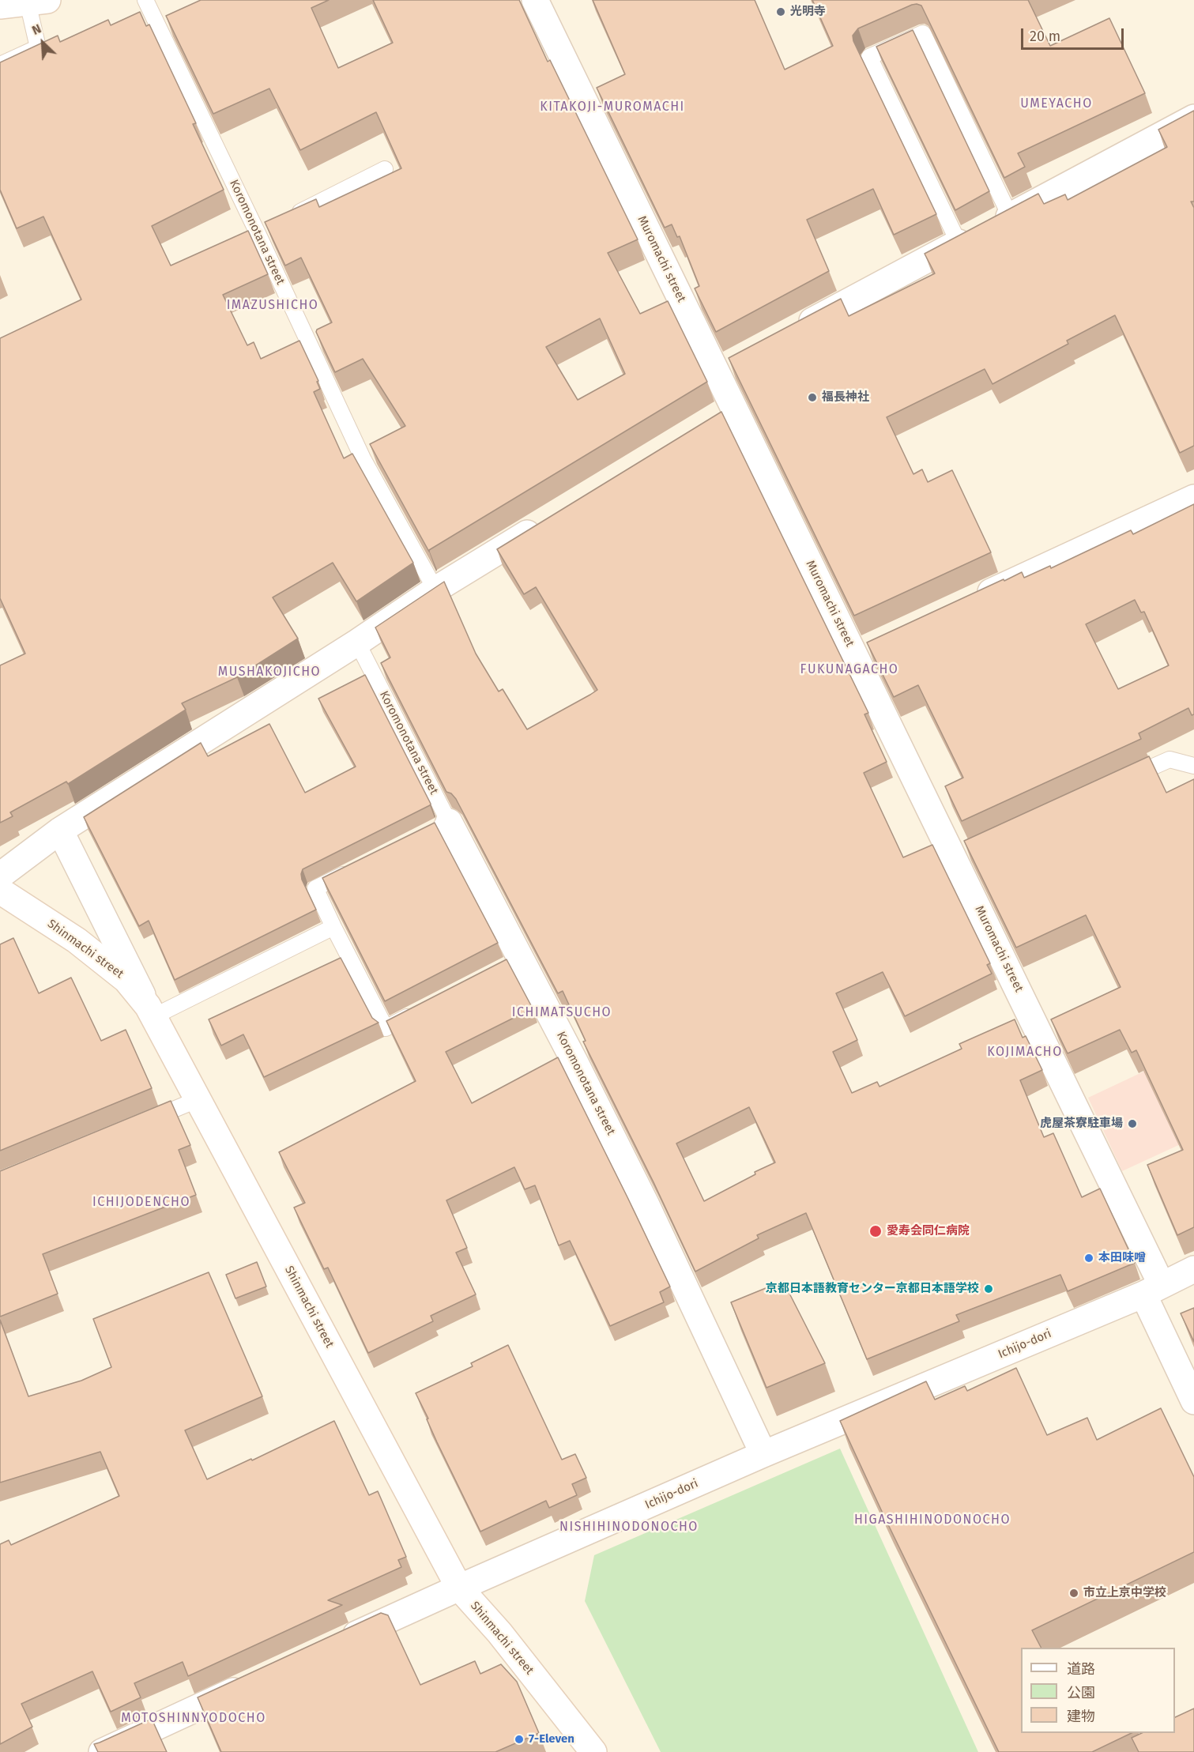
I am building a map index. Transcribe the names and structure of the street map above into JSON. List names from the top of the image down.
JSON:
{
  "streets": {
    "street": [
      "Koromonotana street",
      "Muromachi street",
      "Shinmachi street",
      "Ichijo-dori"
    ]
  },
  "crossings": [
    ["Koromonotana street", "Ichijo-dori"],
    ["Muromachi street", "Ichijo-dori"],
    ["Shinmachi street", "Ichijo-dori"]
  ],
  "districts": [
    "UMEYACHO",
    "KITAKOJI-MUROMACHI",
    "IMAZUSHICHO",
    "FUKUNAGACHO",
    "MUSHAKOJICHO",
    "ICHIMATSUCHO",
    "KOJIMACHO",
    "ICHIJODENCHO",
    "HIGASHIHINODONOCHO",
    "NISHIHINODONOCHO",
    "MOTOSHINNYODOCHO"
  ],
  "places": [
    "光明寺",
    "福長神社",
    "虎屋茶寮駐車場",
    "愛寿会同仁病院",
    "本田味噌",
    "京都日本語教育センター京都日本語学校",
    "市立上京中学校",
    "7-Eleven"
  ],
  "legend": ["道路", "公園", "建物"],
  "scale_bar": "20 m",
  "north": "top left"
}
